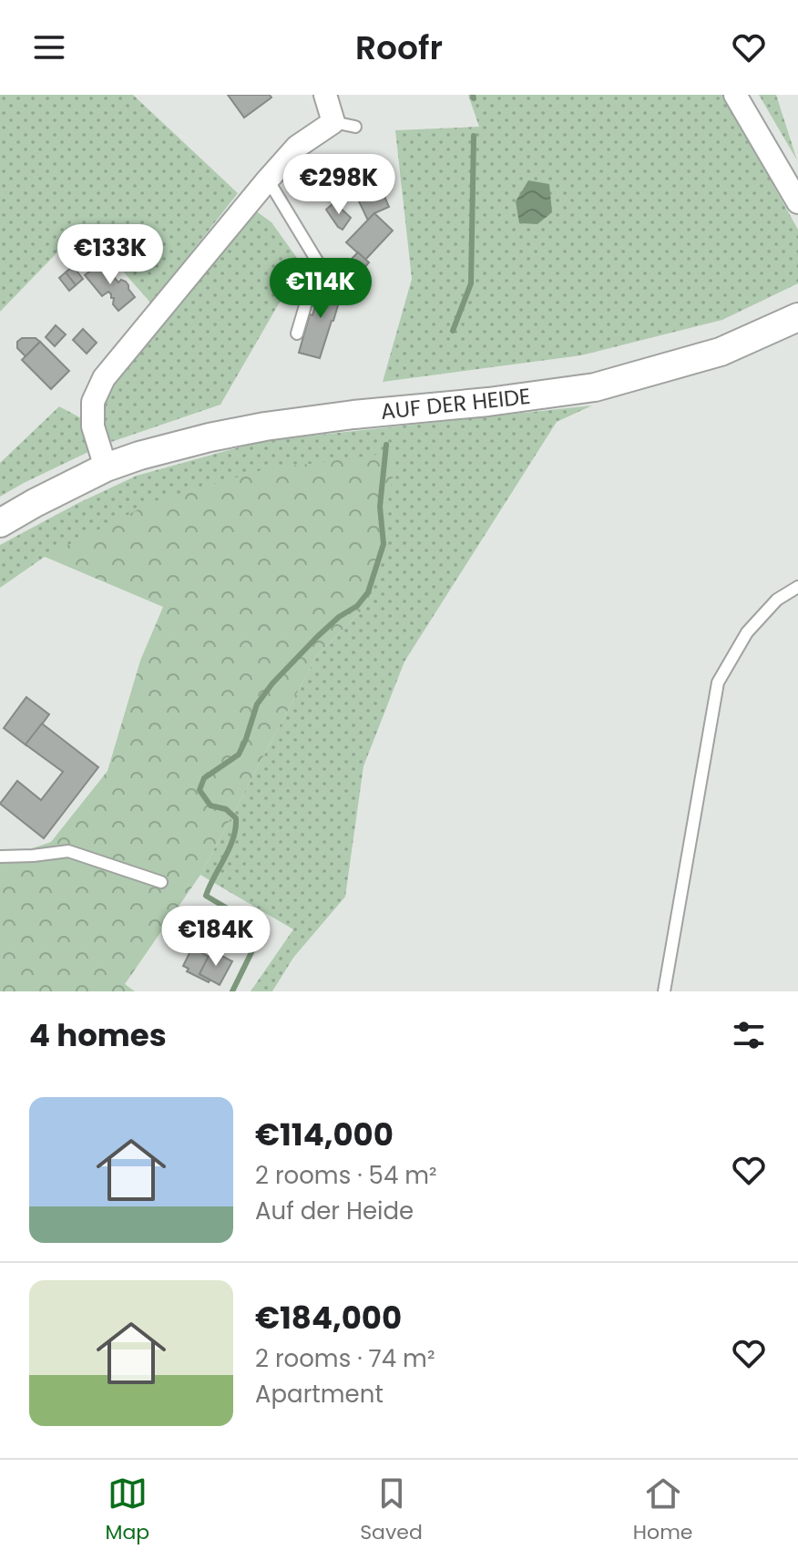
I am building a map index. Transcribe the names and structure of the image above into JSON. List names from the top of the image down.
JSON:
{
  "streets": {
    "street": ["AUF DER HEIDE"]
  },
  "page": {
    "header": "Roofr",
    "price": [
      "€298K",
      "€133K",
      "€114K",
      "€184K"
    ],
    "heading": "4 homes",
    "list": [
      {
        "name": "€114,000",
        "note": "2 rooms · 54 m² · Auf der Heide"
      },
      {
        "name": "€184,000",
        "note": "2 rooms · 74 m² · Apartment"
      }
    ],
    "tabs": ["Map", "Saved", "Home"]
  }
}
